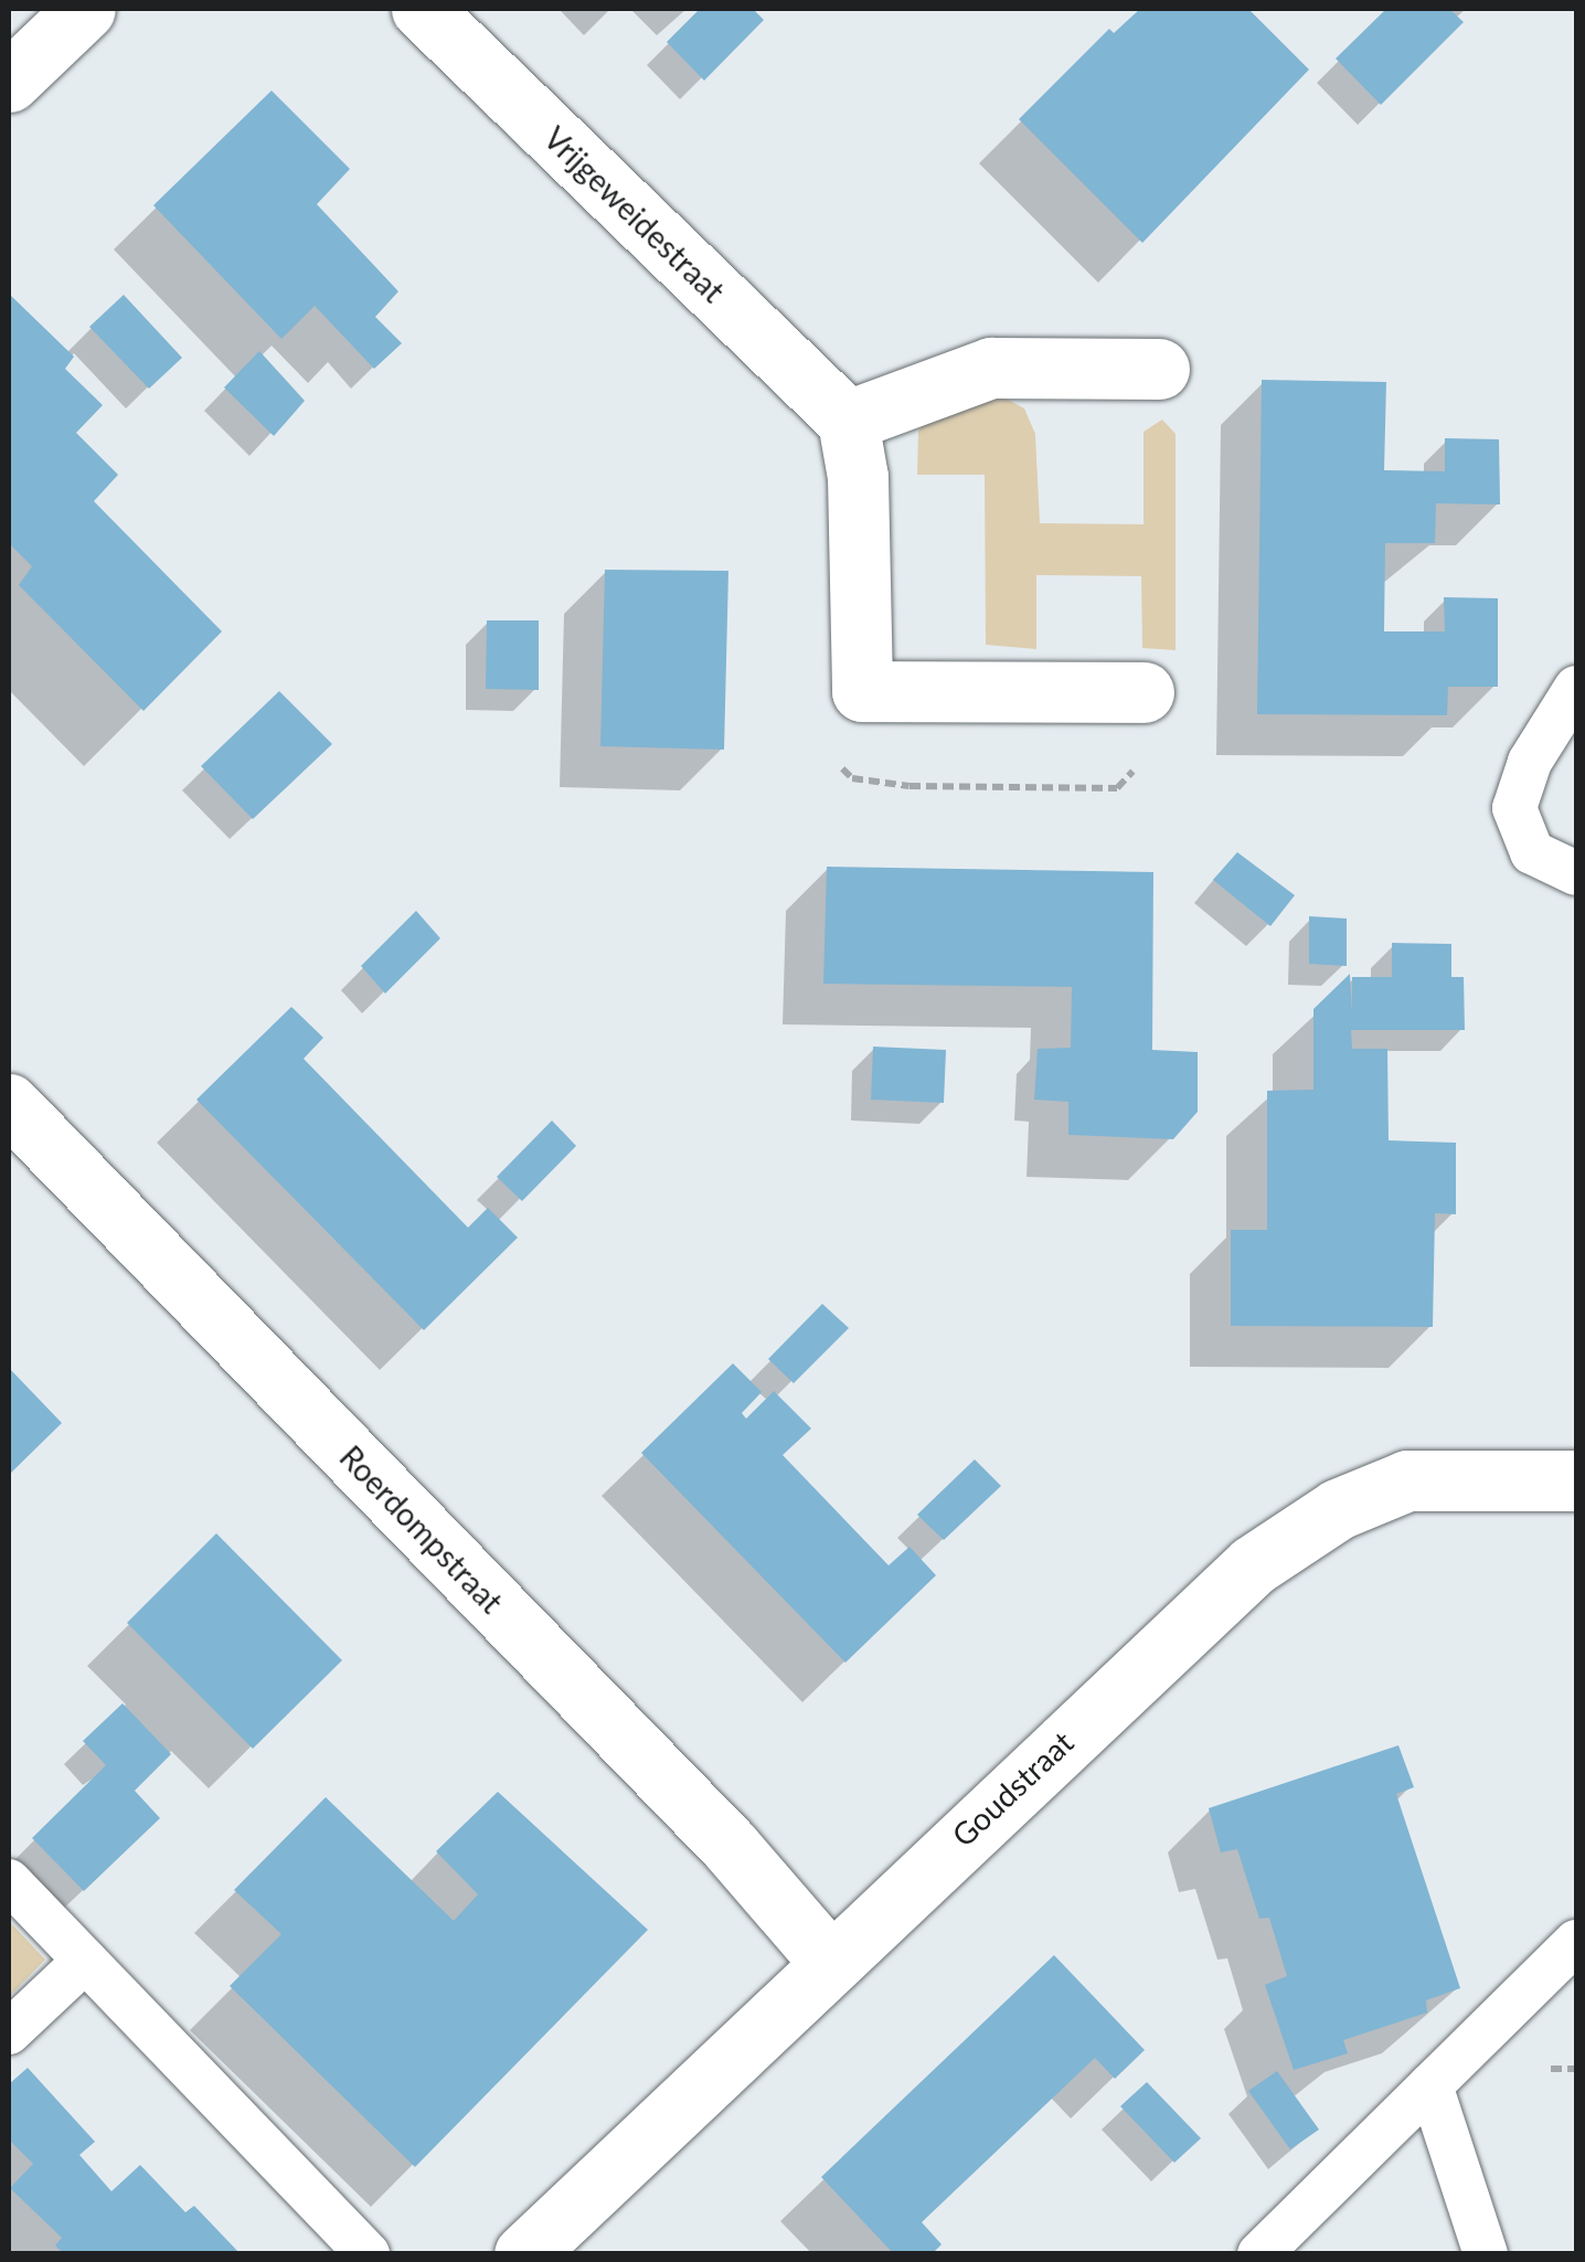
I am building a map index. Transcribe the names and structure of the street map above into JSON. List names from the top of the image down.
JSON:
{
  "streets": {
    "street": ["Vrijgeweidestraat", "Roerdompstraat", "Goudstraat"]
  },
  "crossings": [
    ["Roerdompstraat", "Goudstraat"]
  ]
}
